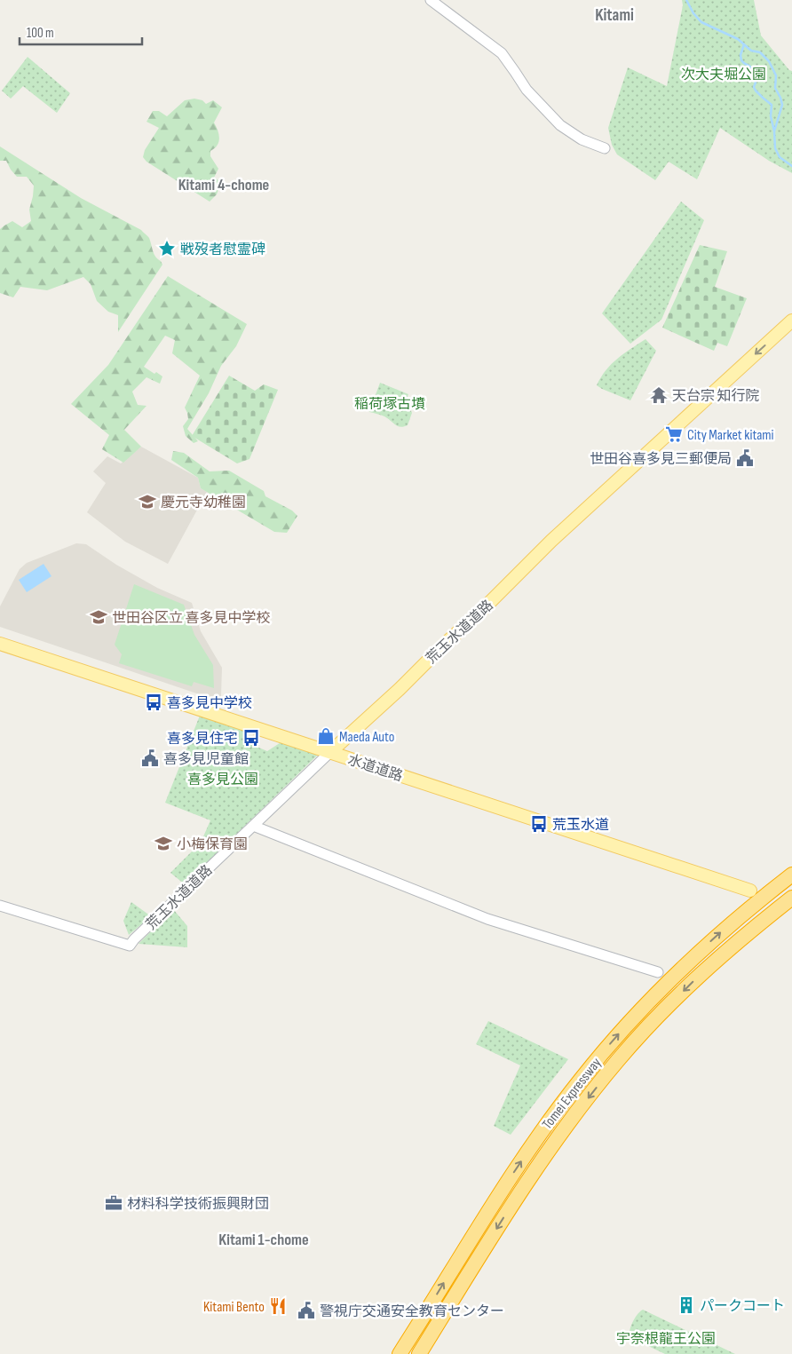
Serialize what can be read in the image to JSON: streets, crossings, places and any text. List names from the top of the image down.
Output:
{
  "streets": {
    "highway": ["Tomei Expressway"],
    "main road": ["荒玉水道道路", "水道道路"]
  },
  "crossings": [
    ["荒玉水道道路", "水道道路"]
  ],
  "one_way": ["荒玉水道道路"],
  "districts": ["Kitami", "Kitami 4-chome", "Kitami 1-chome"],
  "parks": [
    "次大夫堀公園",
    "稲荷塚古墳",
    "喜多見公園",
    "宇奈根龍王公園"
  ],
  "places": {
    "place": ["戦歿者慰霊碑"],
    "temple": ["天台宗 知行院"],
    "supermarket": ["City Market kitami"],
    "public building": ["世田谷喜多見三郵便局", "喜多見児童館", "警視庁交通安全教育センター"],
    "school or university": ["慶元寺幼稚園", "世田谷区立 喜多見中学校", "小梅保育園"],
    "bus stop": ["喜多見中学校", "喜多見住宅", "荒玉水道"],
    "shop": ["Maeda Auto"],
    "office": ["材料科学技術振興財団"],
    "building": ["パークコート"],
    "restaurant": ["Kitami Bento"]
  },
  "scale_bar": "100 m"
}
